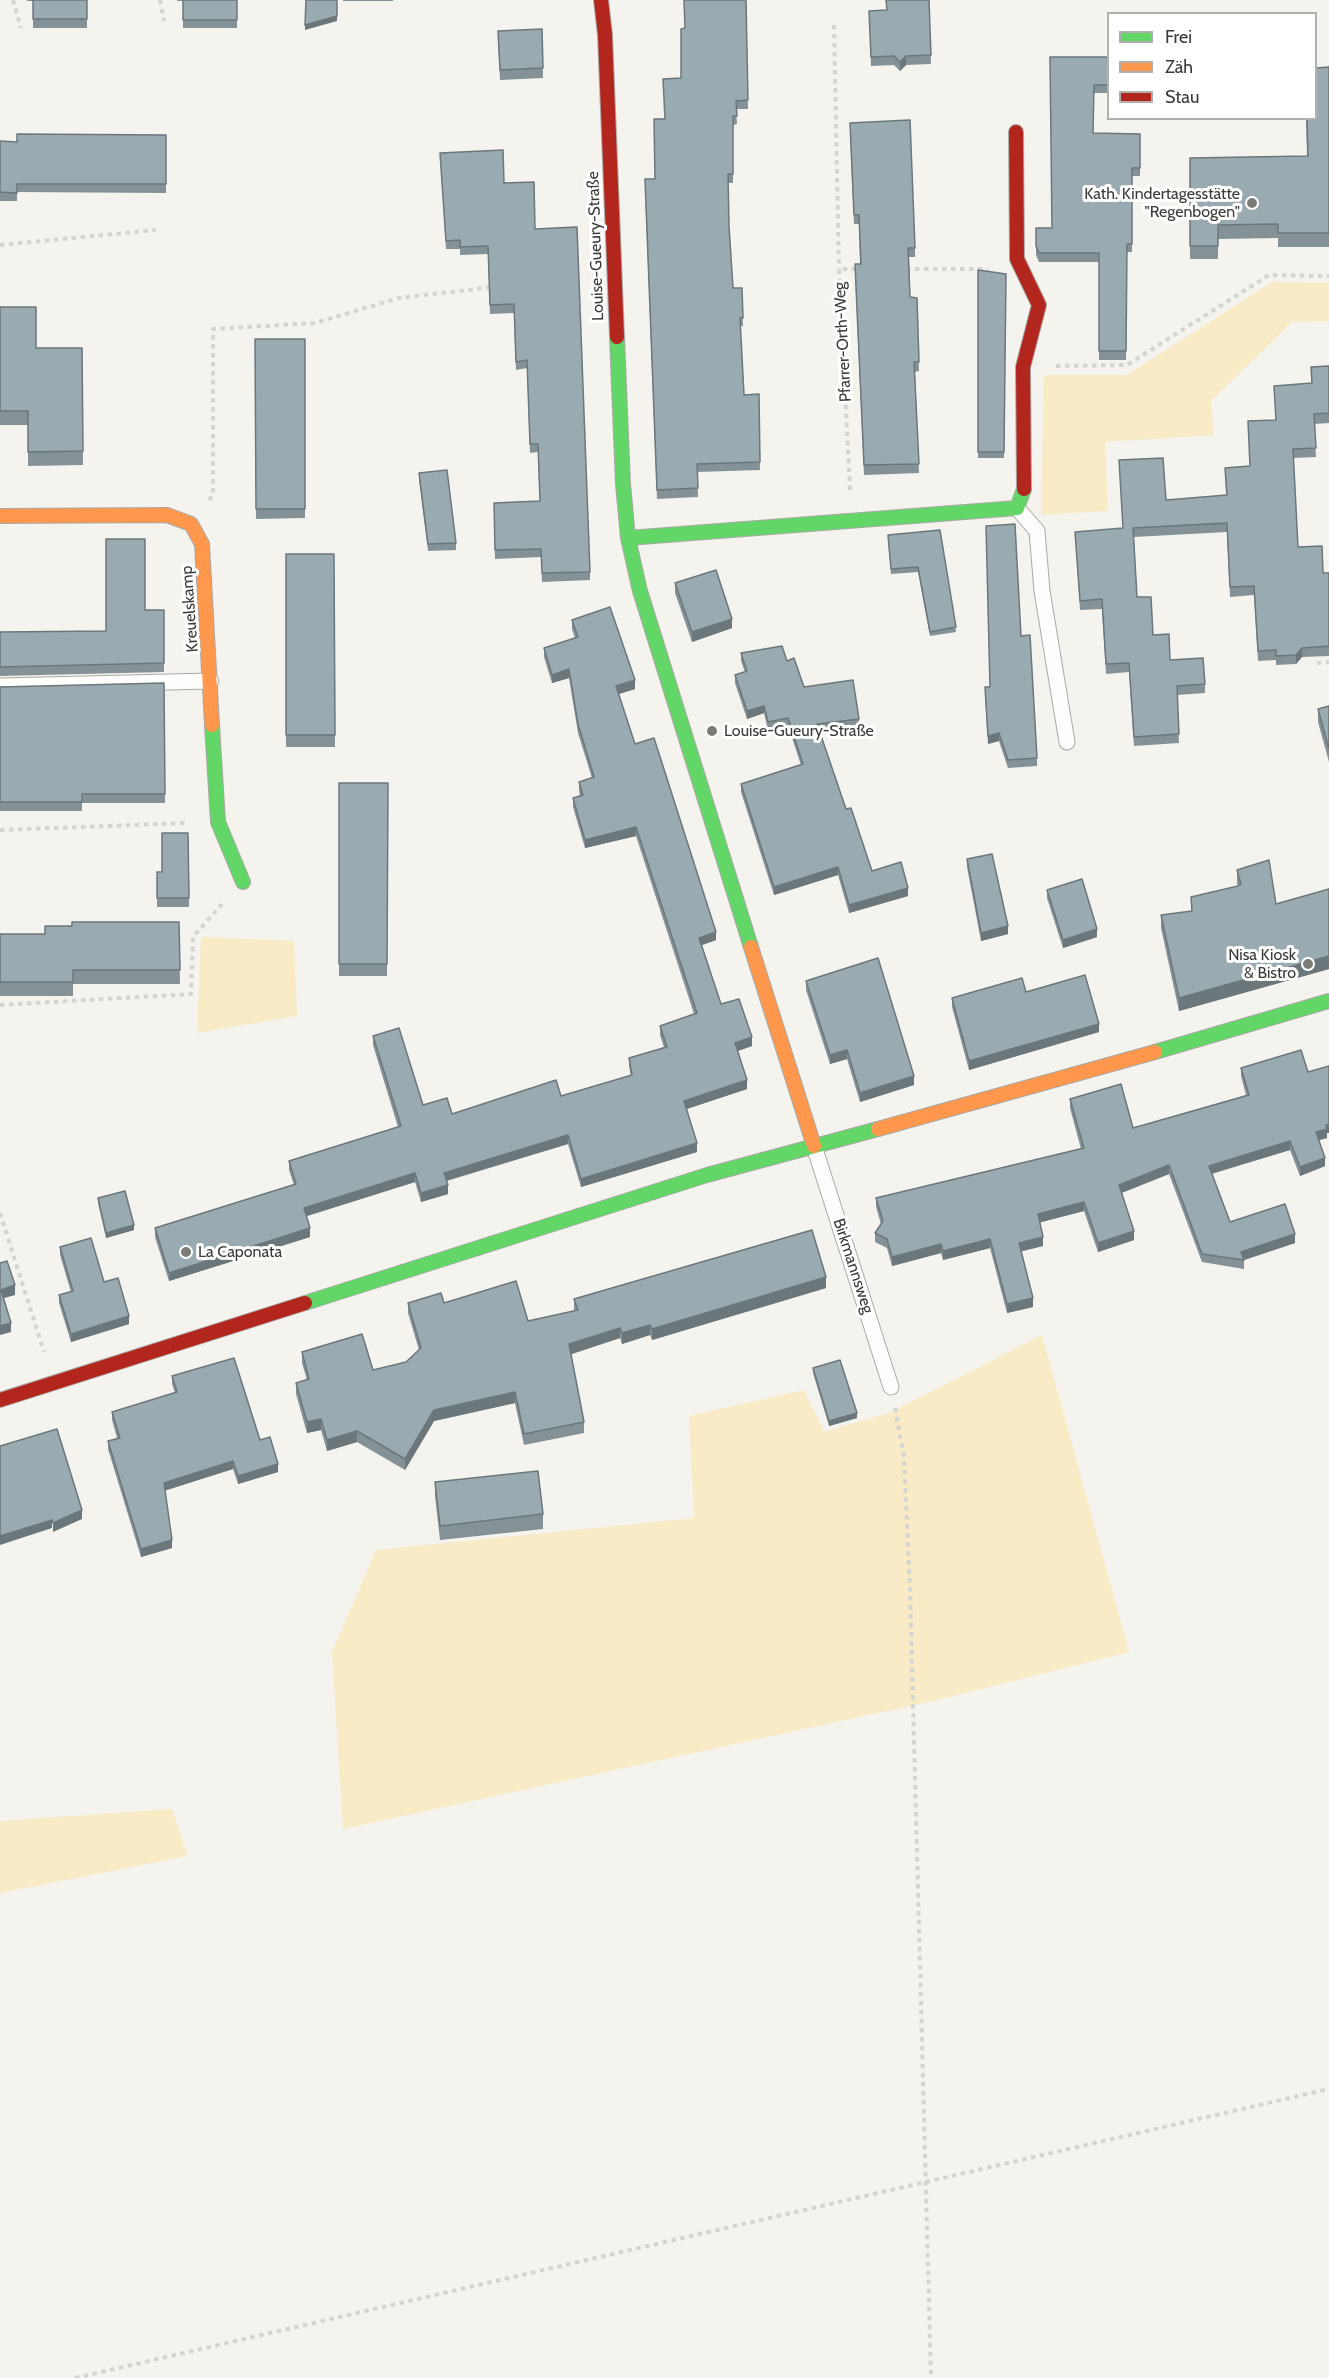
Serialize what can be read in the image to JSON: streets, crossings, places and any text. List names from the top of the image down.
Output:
{
  "streets": {
    "street": ["Louise-Gueury-Straße", "Kreuelskamp"],
    "lane": ["Birkmannsweg"],
    "path": ["Pfarrer-Orth-Weg"]
  },
  "crossings": [
    ["Louise-Gueury-Straße", "Birkmannsweg"]
  ],
  "places": [
    "Kath. Kindertagesstätte \"Regenbogen\"",
    "Louise-Gueury-Straße",
    "Nisa Kiosk & Bistro",
    "La Caponata"
  ],
  "legend": ["Frei", "Zäh", "Stau"]
}
